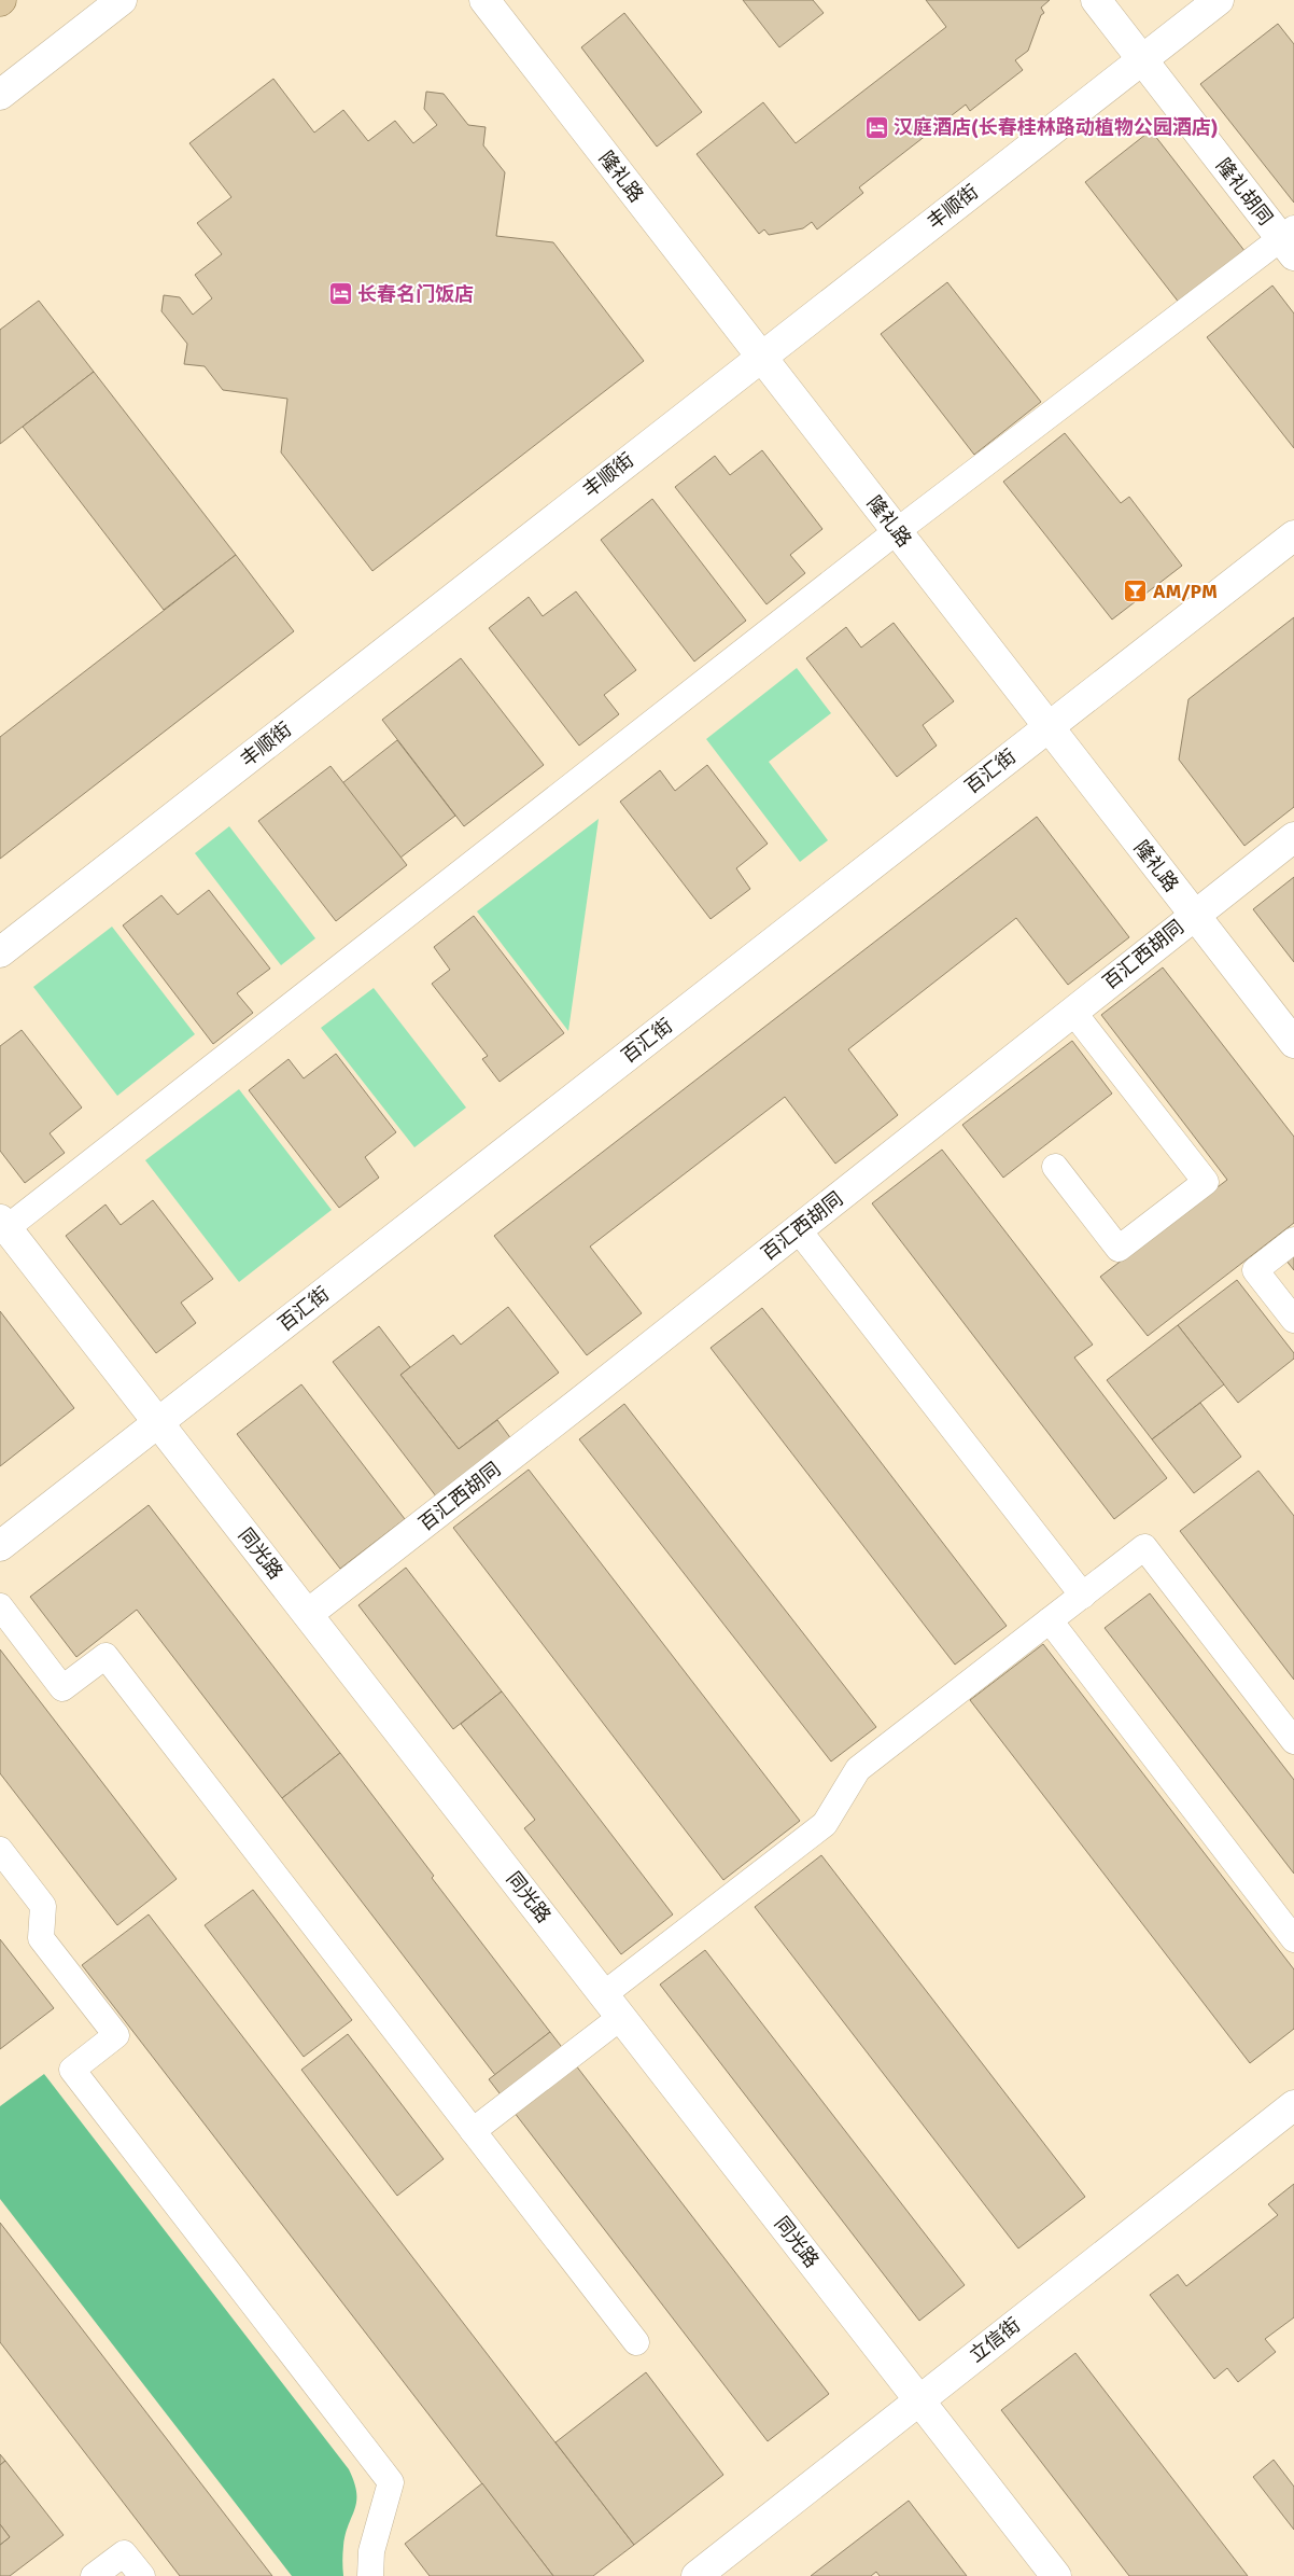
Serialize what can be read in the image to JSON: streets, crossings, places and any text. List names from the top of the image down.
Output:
{
  "streets": {
    "street": [
      "隆礼路",
      "隆礼胡同",
      "丰顺街",
      "百汇街",
      "百汇西胡同",
      "同光路",
      "立信街"
    ]
  },
  "crossings": [
    ["隆礼路", "丰顺街"],
    ["隆礼路", "百汇街"],
    ["隆礼路", "百汇西胡同"],
    ["隆礼胡同", "丰顺街"],
    ["百汇街", "同光路"],
    ["百汇西胡同", "同光路"],
    ["同光路", "立信街"]
  ],
  "places": {
    "hotel": ["汉庭酒店(长春桂林路动植物公园酒店)", "长春名门饭店"],
    "bar": ["AM/PM"]
  }
}
